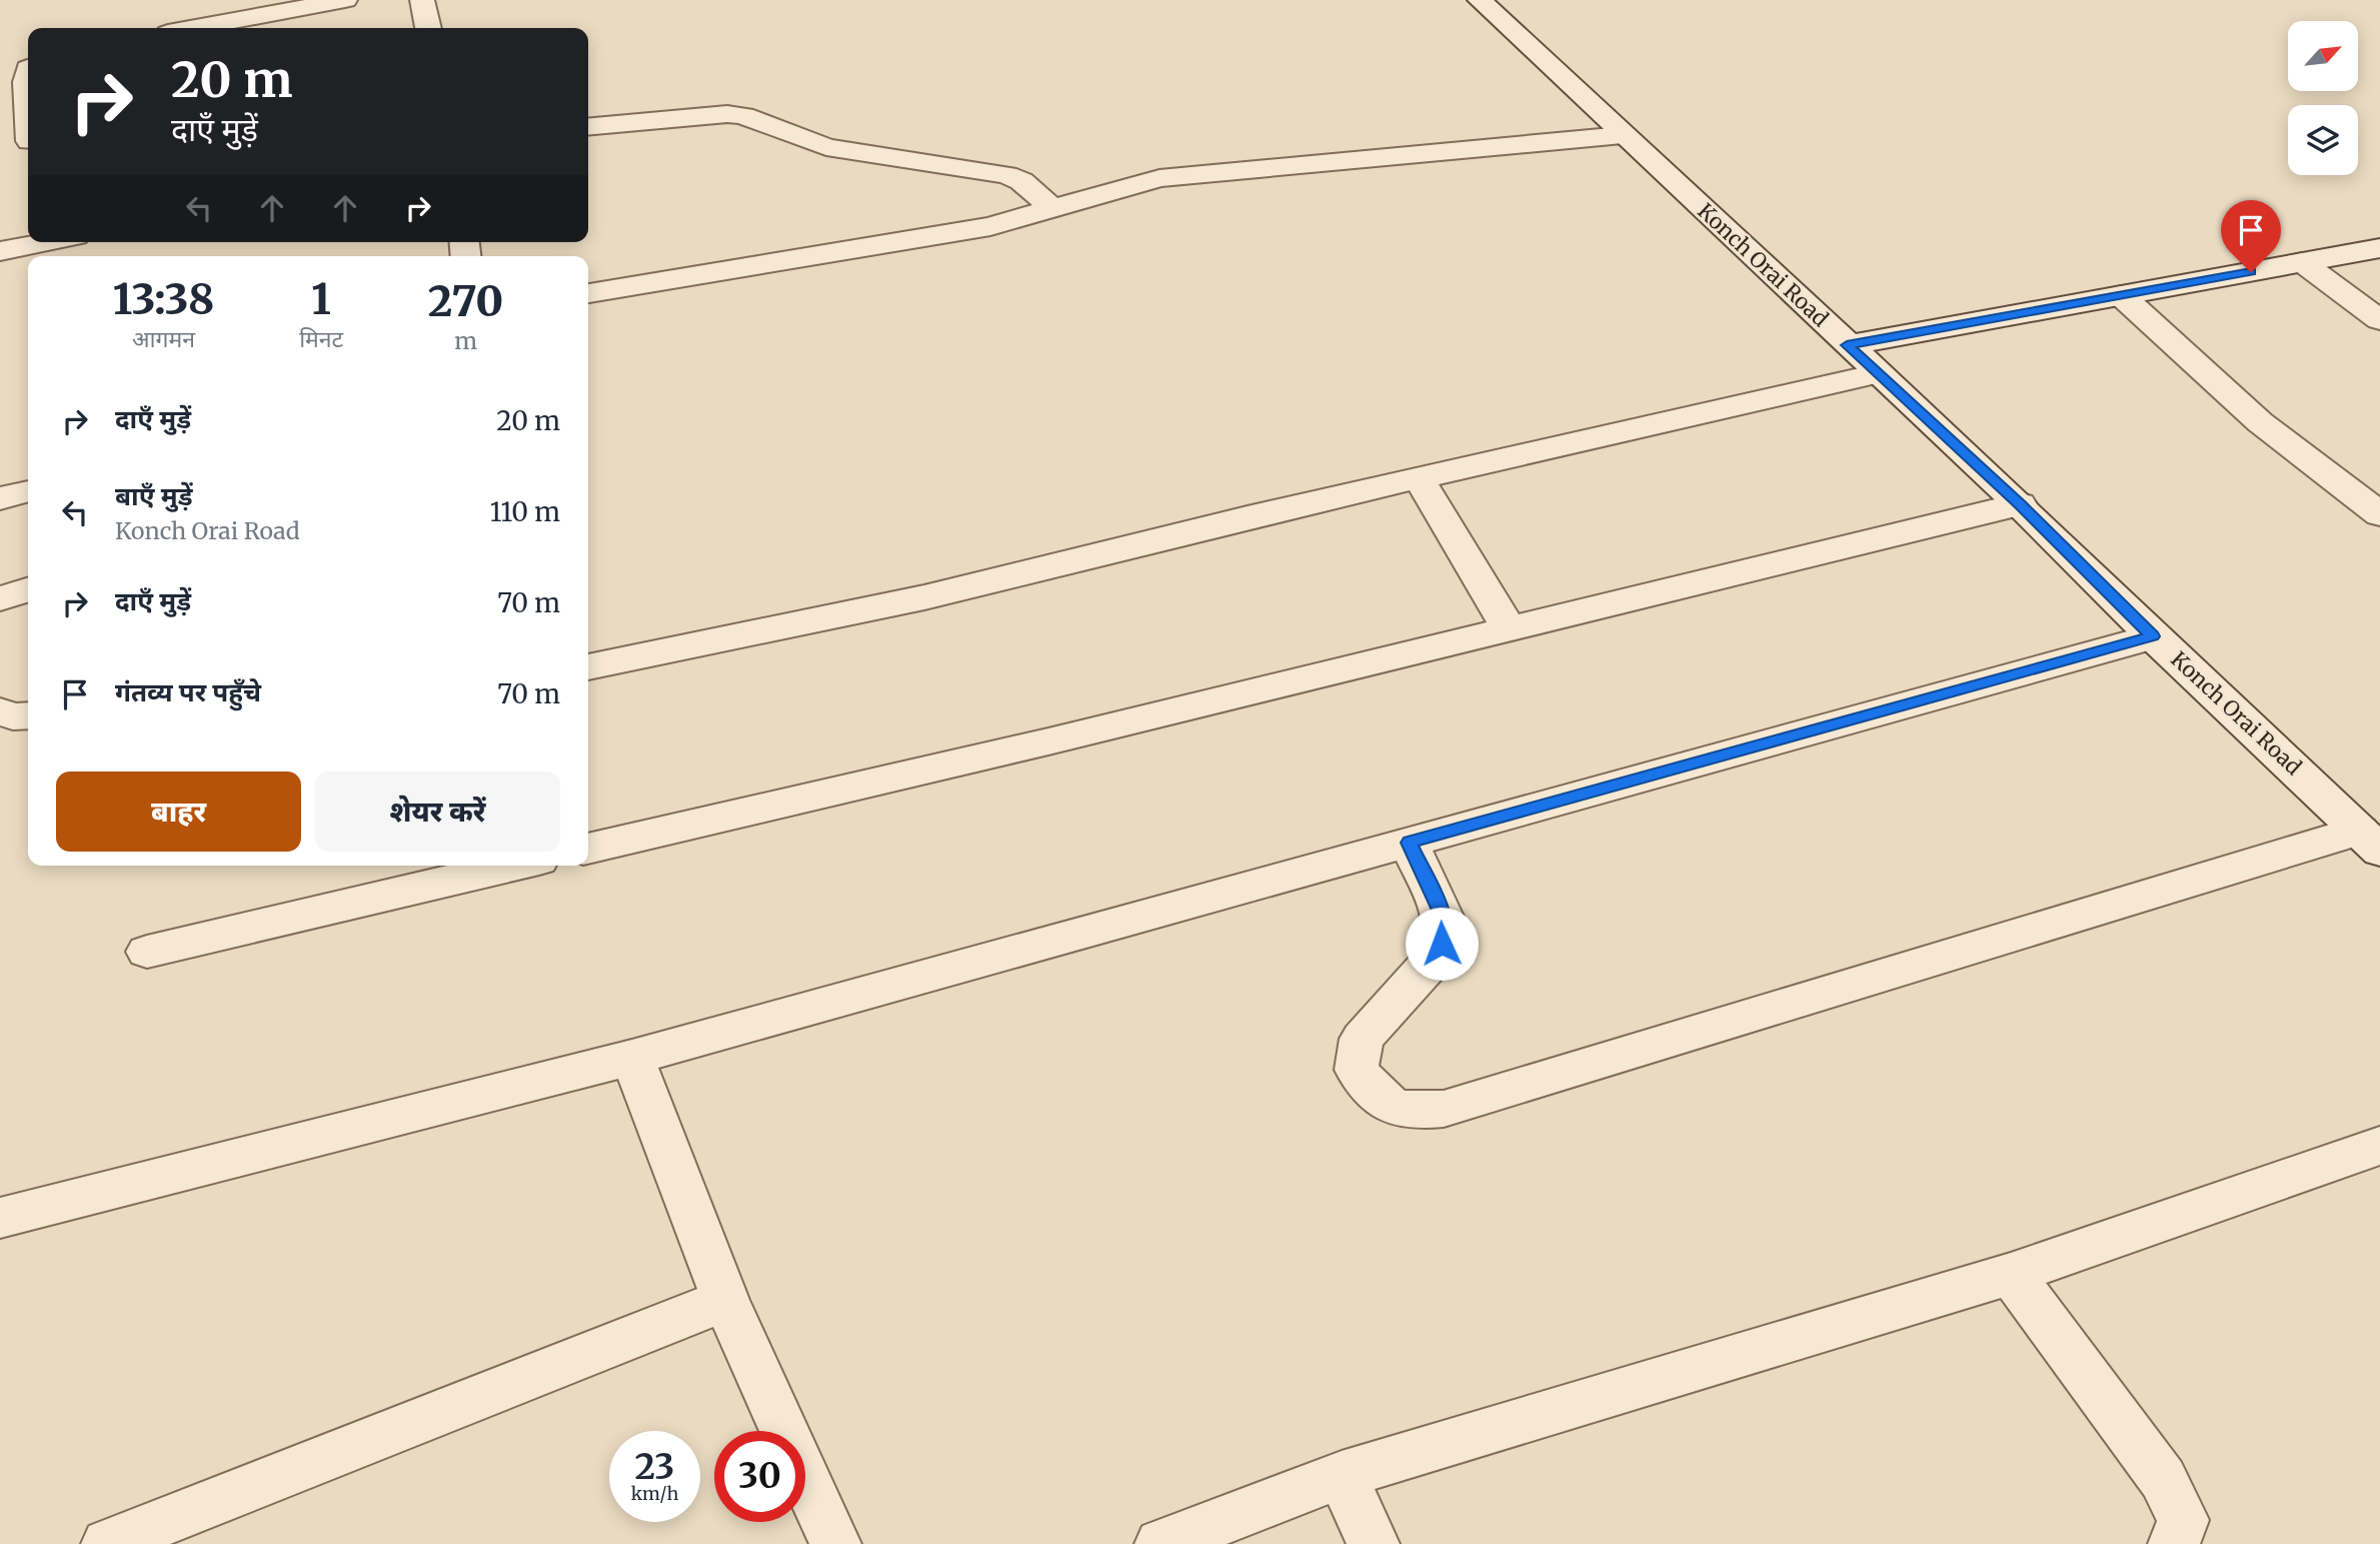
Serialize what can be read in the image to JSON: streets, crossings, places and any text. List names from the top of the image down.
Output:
{
  "streets": {
    "street": ["Konch Orai Road"]
  },
  "north": "top right",
  "page": {
    "turn": ["20 m", "दाएँ मुड़ें"],
    "eta": [
      "13:38",
      "आगमन",
      "1",
      "मिनट",
      "270",
      "m"
    ],
    "list": [
      {
        "name": "दाएँ मुड़ें",
        "value": "20 m"
      },
      {
        "name": "बाएँ मुड़ें",
        "note": "Konch Orai Road",
        "value": "110 m"
      },
      {
        "name": "दाएँ मुड़ें",
        "value": "70 m"
      },
      {
        "name": "गंतव्य पर पहुँचे",
        "value": "70 m"
      }
    ],
    "buttons": ["बाहर", "शेयर करें"],
    "speed": "23 km/h",
    "limit": "30"
  }
}
